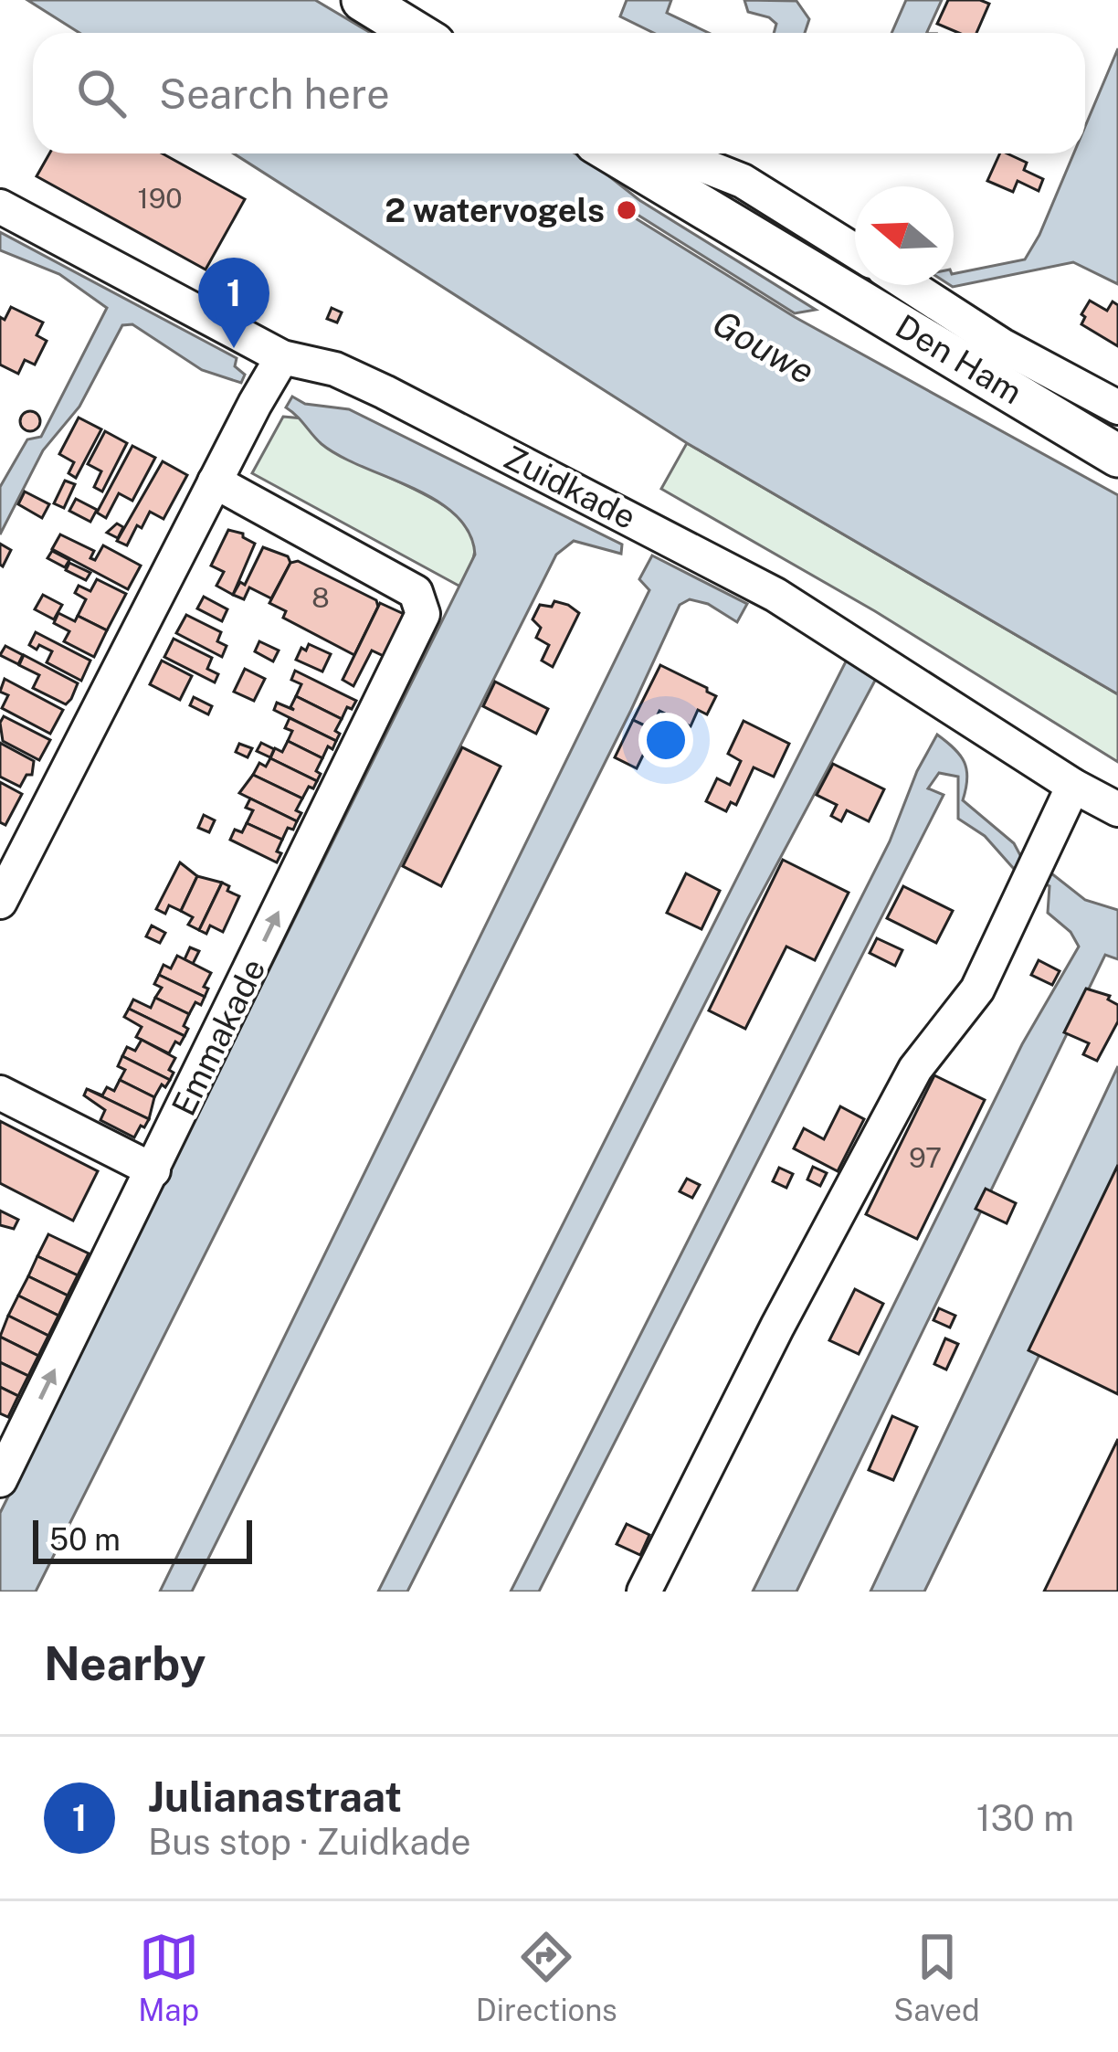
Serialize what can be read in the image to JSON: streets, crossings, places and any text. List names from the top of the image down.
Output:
{
  "streets": {
    "main road": ["Den Ham"],
    "street": ["Zuidkade", "Emmakade"]
  },
  "water": ["Gouwe"],
  "places": ["2 watervogels"],
  "house_numbers": ["190", "8", "97"],
  "scale_bar": "50 m",
  "north": "left",
  "page": {
    "search": "Search here",
    "pins": "1",
    "scale": "50 m",
    "heading": "Nearby",
    "list": [
      {
        "mark": "1",
        "name": "Julianastraat",
        "note": "Bus stop · Zuidkade",
        "value": "130 m"
      }
    ],
    "nav": ["Map", "Directions", "Saved"]
  }
}
